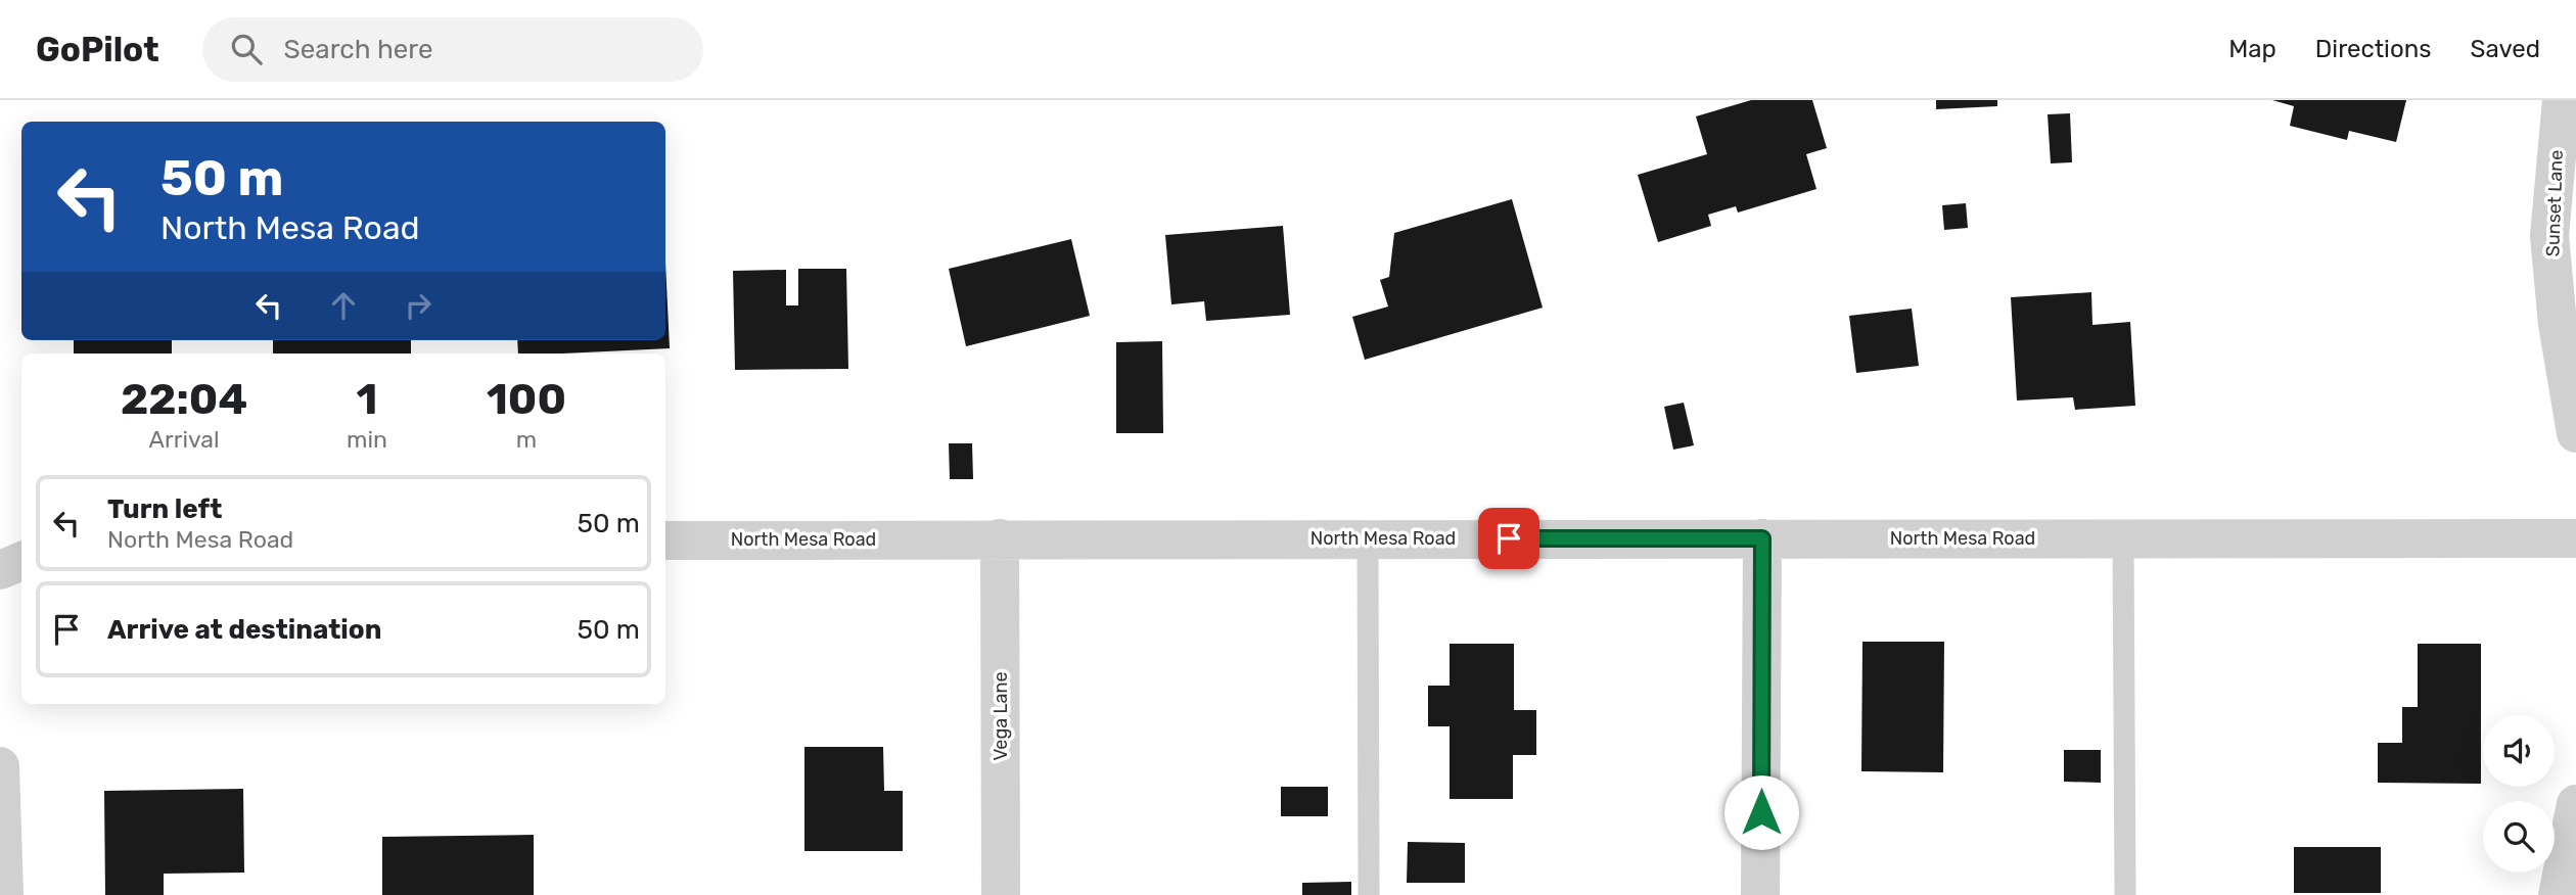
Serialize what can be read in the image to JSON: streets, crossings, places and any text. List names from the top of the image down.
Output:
{
  "streets": {
    "street": ["Sunset Lane", "North Mesa Road", "Vega Lane"]
  },
  "crossings": [
    ["North Mesa Road", "Vega Lane"]
  ],
  "page": {
    "header": "GoPilot",
    "search": "Search here",
    "nav": ["Map", "Directions", "Saved"],
    "turn": ["50 m", "North Mesa Road"],
    "eta": [
      "22:04",
      "Arrival",
      "1",
      "min",
      "100",
      "m"
    ],
    "list": [
      {
        "name": "Turn left",
        "note": "North Mesa Road",
        "value": "50 m"
      },
      {
        "name": "Arrive at destination",
        "value": "50 m"
      }
    ]
  }
}
